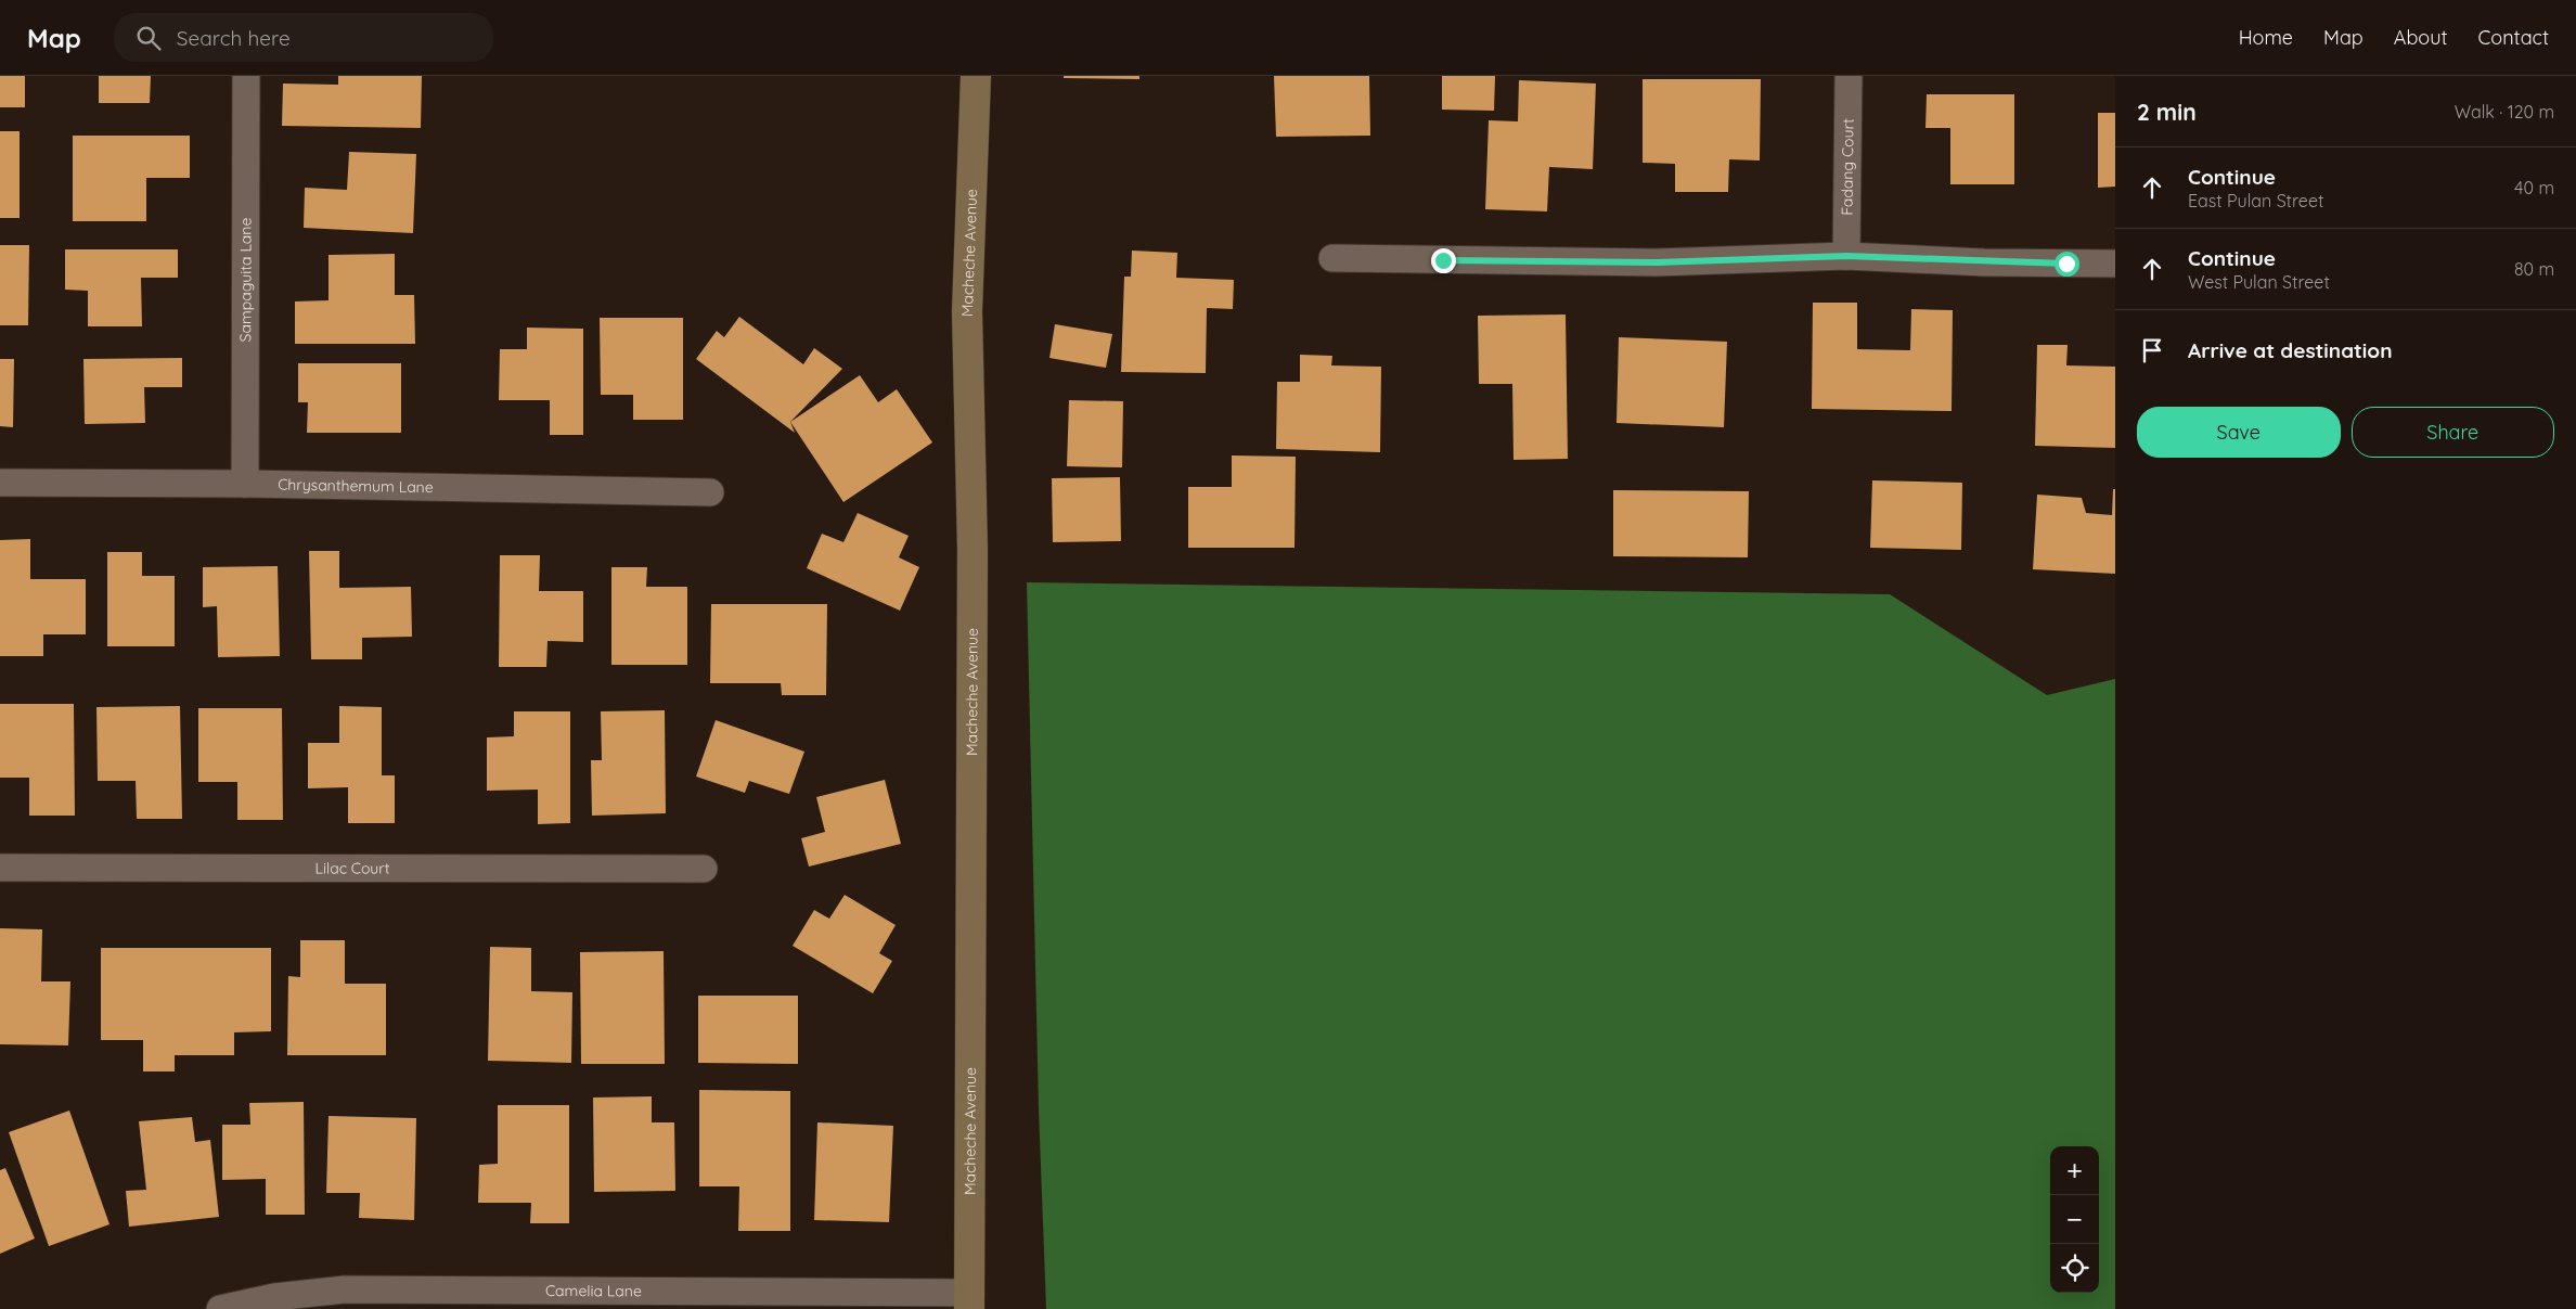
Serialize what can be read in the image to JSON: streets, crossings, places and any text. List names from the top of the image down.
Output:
{
  "streets": {
    "main road": ["Macheche Avenue"],
    "street": [
      "Fadang Court",
      "Sampaguita Lane",
      "Chrysanthemum Lane",
      "Lilac Court",
      "Camelia Lane"
    ]
  },
  "crossings": [
    ["Macheche Avenue", "Camelia Lane"],
    ["Sampaguita Lane", "Chrysanthemum Lane"]
  ],
  "page": {
    "header": "Map",
    "search": "Search here",
    "nav": [
      "Home",
      "Map",
      "About",
      "Contact"
    ],
    "heading": ["2 min", "Walk · 120 m"],
    "list": [
      ["Continue", "East Pulan Street", "40 m"],
      ["Continue", "West Pulan Street", "80 m"],
      "Arrive at destination"
    ],
    "buttons": ["Save", "Share"],
    "map_buttons": ["+", "−"]
  }
}
